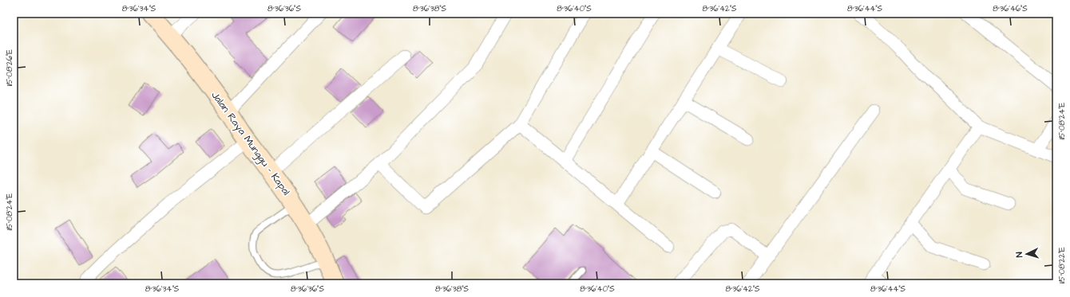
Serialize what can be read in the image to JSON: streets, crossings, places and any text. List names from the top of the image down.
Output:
{
  "streets": {
    "street": ["Jalan Raya Munggu - Kapal"]
  },
  "north": "left",
  "coordinates": [
    "8°36'34\"S",
    "8°36'36\"S",
    "8°36'38\"S",
    "8°36'40\"S",
    "8°36'42\"S",
    "8°36'44\"S",
    "8°36'46\"S",
    "115°08'26\"E",
    "115°08'24\"E",
    "115°08'22\"E"
  ]
}
